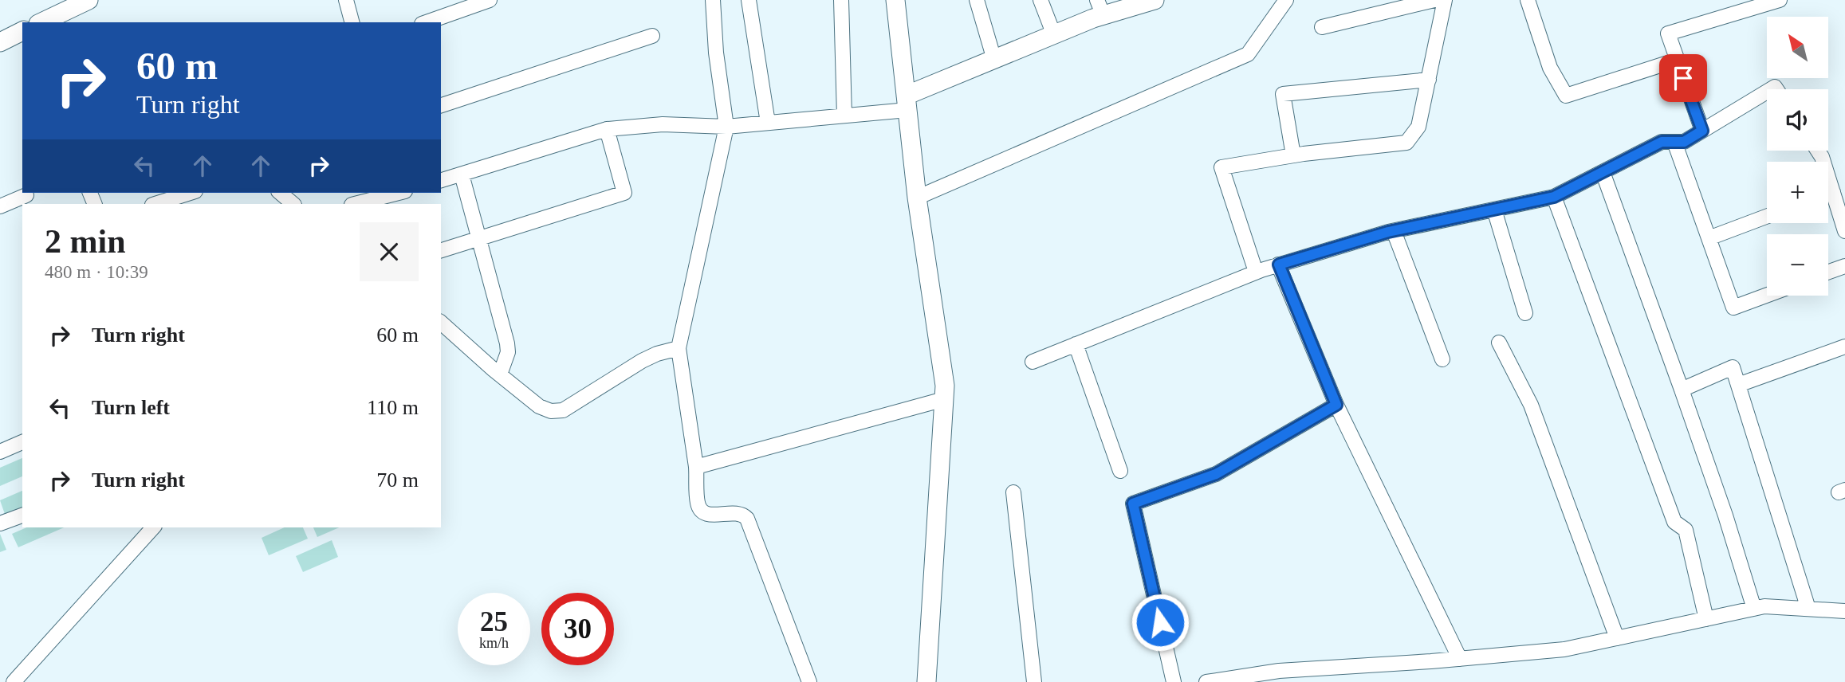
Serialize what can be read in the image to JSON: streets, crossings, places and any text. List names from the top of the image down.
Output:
{
  "north": "top left",
  "page": {
    "map_buttons": ["+", "−"],
    "turn": ["60 m", "Turn right"],
    "heading": ["2 min", "480 m · 10:39"],
    "list": [
      {
        "name": "Turn right",
        "value": "60 m"
      },
      {
        "name": "Turn left",
        "value": "110 m"
      },
      {
        "name": "Turn right",
        "value": "70 m"
      }
    ],
    "speed": "25 km/h",
    "limit": "30"
  }
}
